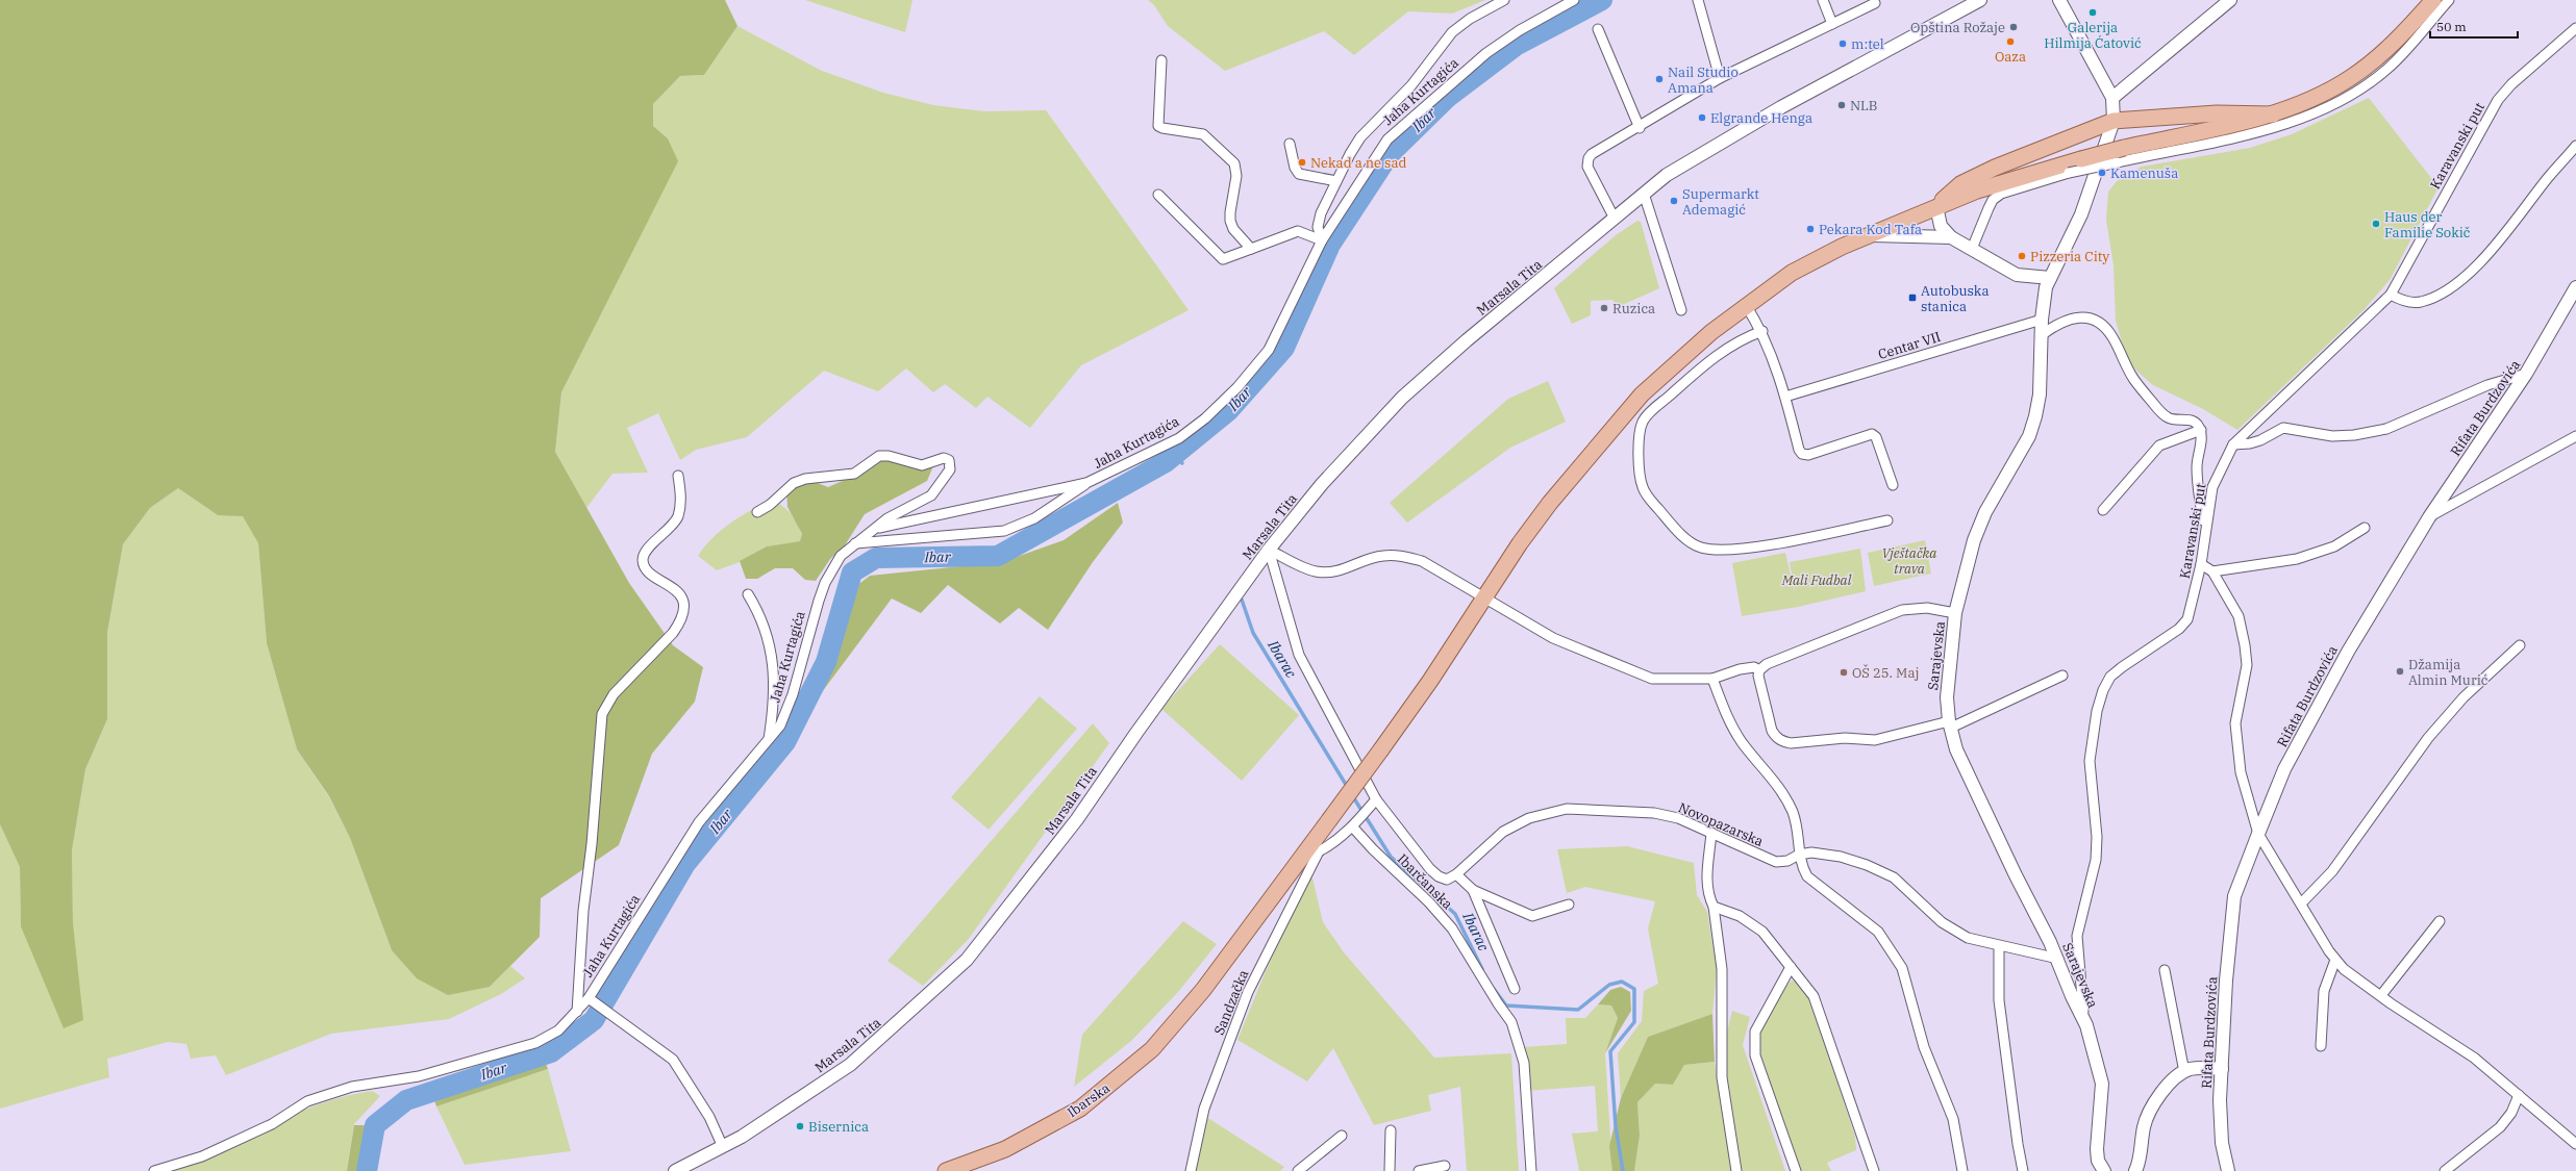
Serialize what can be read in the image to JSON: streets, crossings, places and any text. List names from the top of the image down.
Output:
{
  "streets": {
    "main road": ["Ibarska"],
    "street": [
      "Jaha Kurtagića",
      "Karavanski put",
      "Marsala Tita",
      "Centar VII",
      "Rifata Burdzovića",
      "Sarajevska",
      "Novopazarska",
      "Ibarčanska",
      "Sandzačka"
    ]
  },
  "crossings": [
    ["Karavanski put", "Sarajevska"],
    ["Centar VII", "Sarajevska"],
    ["Sarajevska", "Novopazarska"],
    ["Sandzačka", "Ibarska"]
  ],
  "water": ["Ibar", "Ibarac"],
  "parks": ["Vještačka trava", "Mali Fudbal"],
  "places": {
    "other": [
      "Galerija Hilmija Ćatović",
      "Opština Rožaje",
      "Oaza",
      "m:tel",
      "Nail Studio Amana",
      "NLB",
      "Elgrande Henga",
      "Nekad a ne sad",
      "Kamenuša",
      "Supermarkt Ademagić",
      "Haus der Familie Sokič",
      "Pekara Kod Tafa",
      "Pizzeria City",
      "Ruzica",
      "Džamija Almin Murić",
      "OŠ 25. Maj",
      "Bisernica"
    ],
    "transit": ["Autobuska stanica"]
  },
  "scale_bar": "50 m"
}
